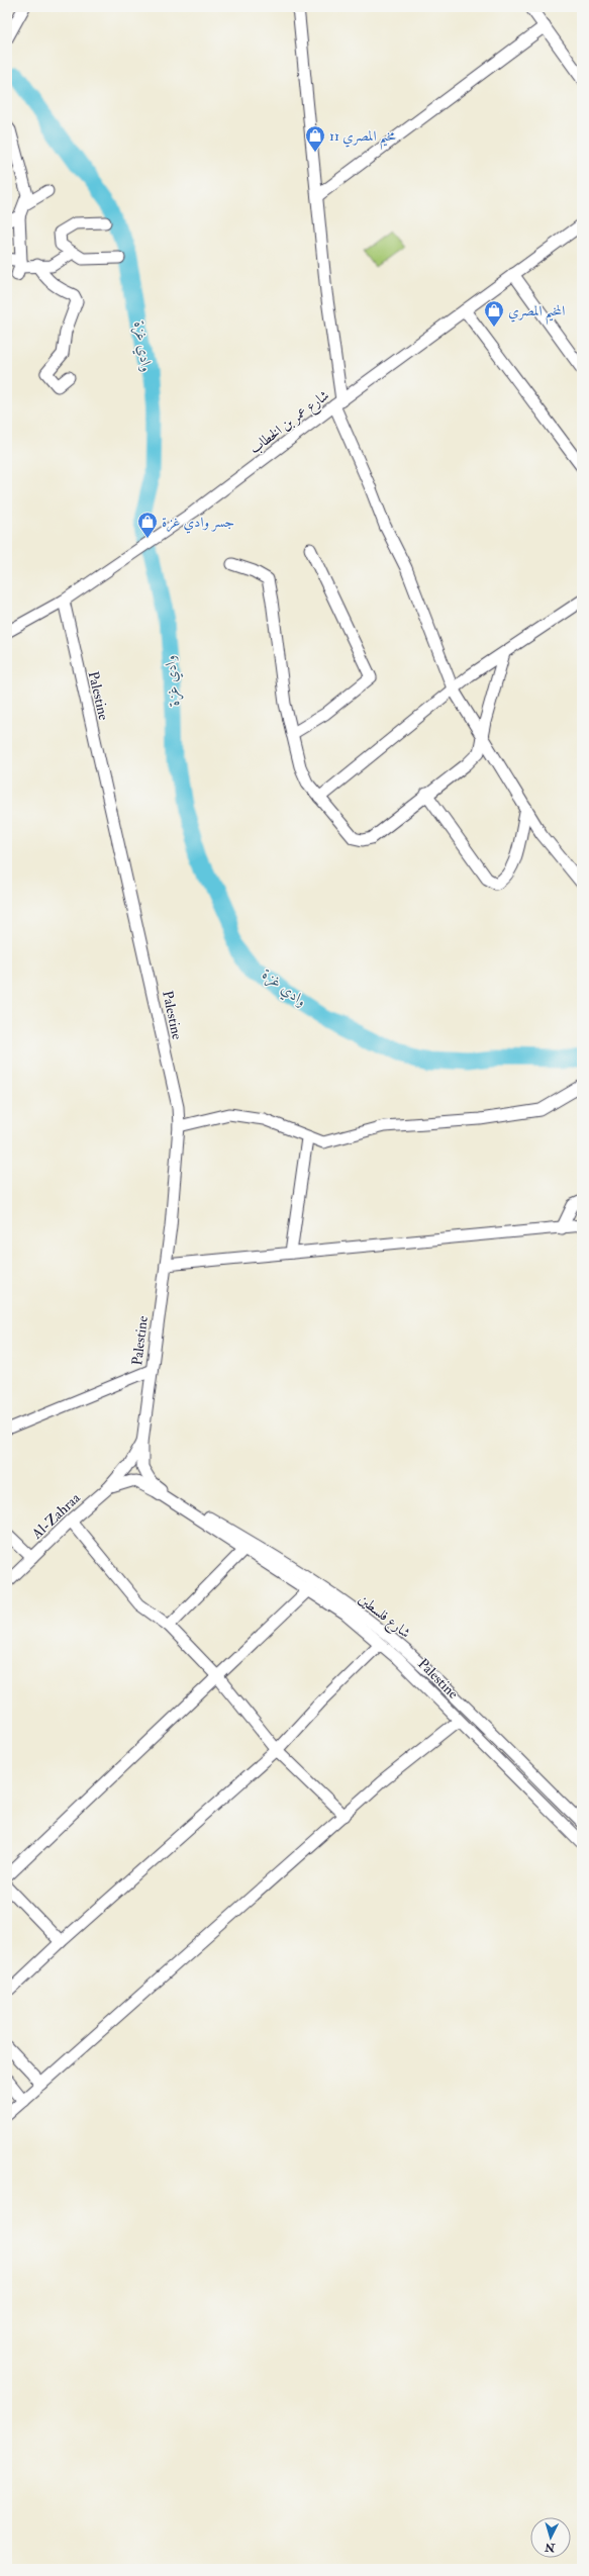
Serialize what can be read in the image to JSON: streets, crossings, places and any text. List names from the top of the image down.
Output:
{
  "streets": {
    "street": [
      "شارع عمر بن الخطاب",
      "Palestine",
      "Al-Zahraa",
      "شارع فلسطين"
    ]
  },
  "crossings": [
    ["شارع عمر بن الخطاب", "Palestine"],
    ["Palestine", "Al-Zahraa"],
    ["Palestine", "شارع فلسطين"],
    ["Al-Zahraa", "شارع فلسطين"]
  ],
  "water": ["وادي غزة"],
  "places": {
    "shop": ["مخيم المصري 11", "المخيم المصري", "جسر وادي غزة"]
  },
  "north": "bottom"
}
